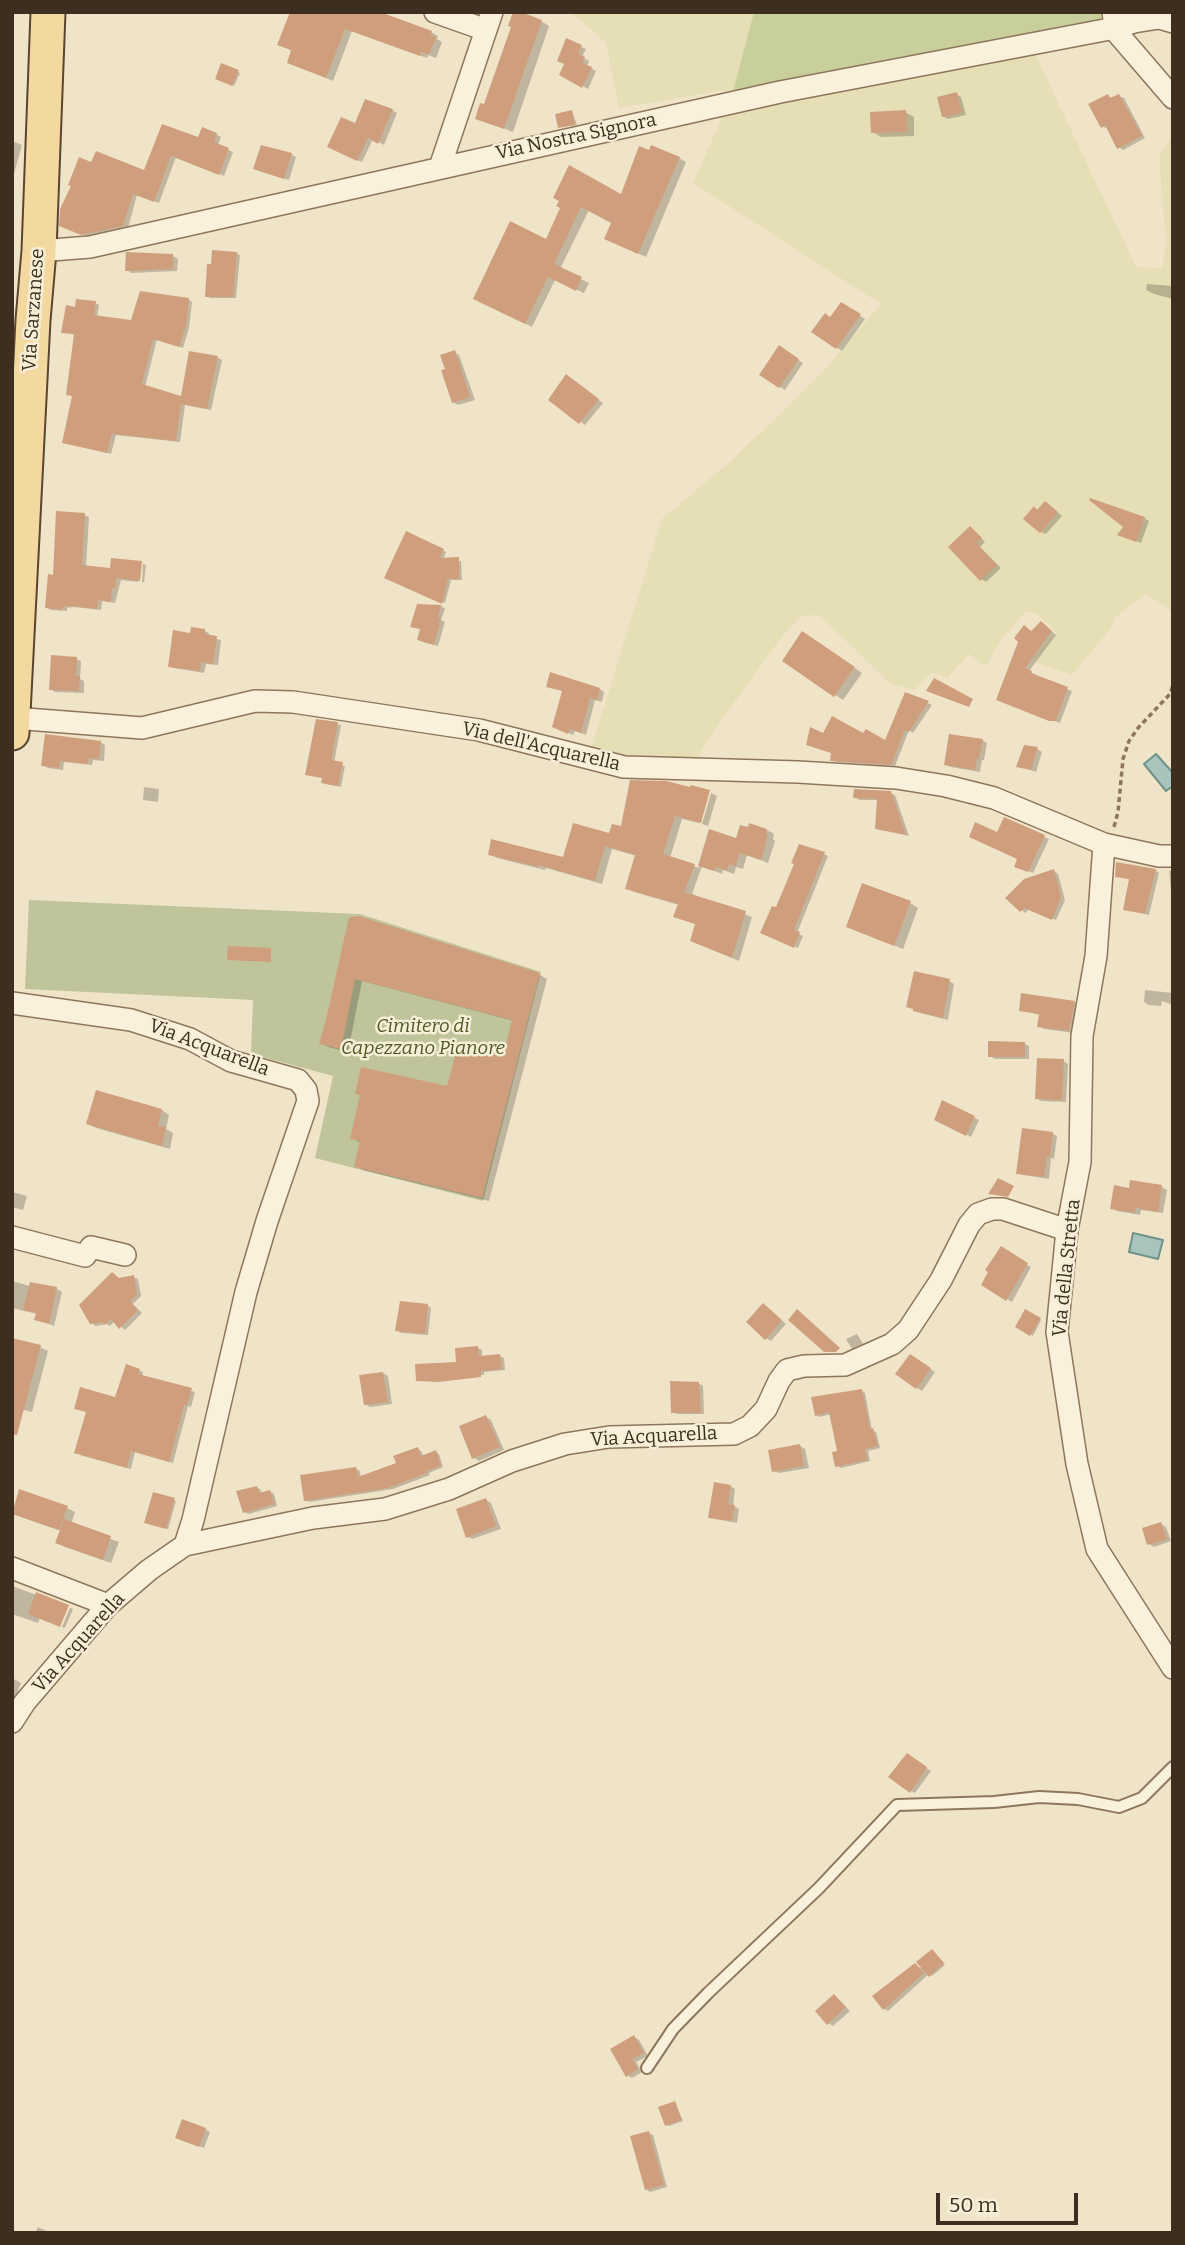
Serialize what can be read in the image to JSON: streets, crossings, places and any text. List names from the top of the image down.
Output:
{
  "streets": {
    "main road": ["Via Sarzanese"],
    "street": [
      "Via Nostra Signora",
      "Via dell'Acquarella",
      "Via Acquarella",
      "Via della Stretta"
    ]
  },
  "crossings": [
    ["Via Nostra Signora", "Via Sarzanese"],
    ["Via Sarzanese", "Via dell'Acquarella"],
    ["Via dell'Acquarella", "Via della Stretta"],
    ["Via Acquarella", "Via della Stretta"]
  ],
  "parks": ["Cimitero di Capezzano Pianore"],
  "scale_bar": "50 m"
}
